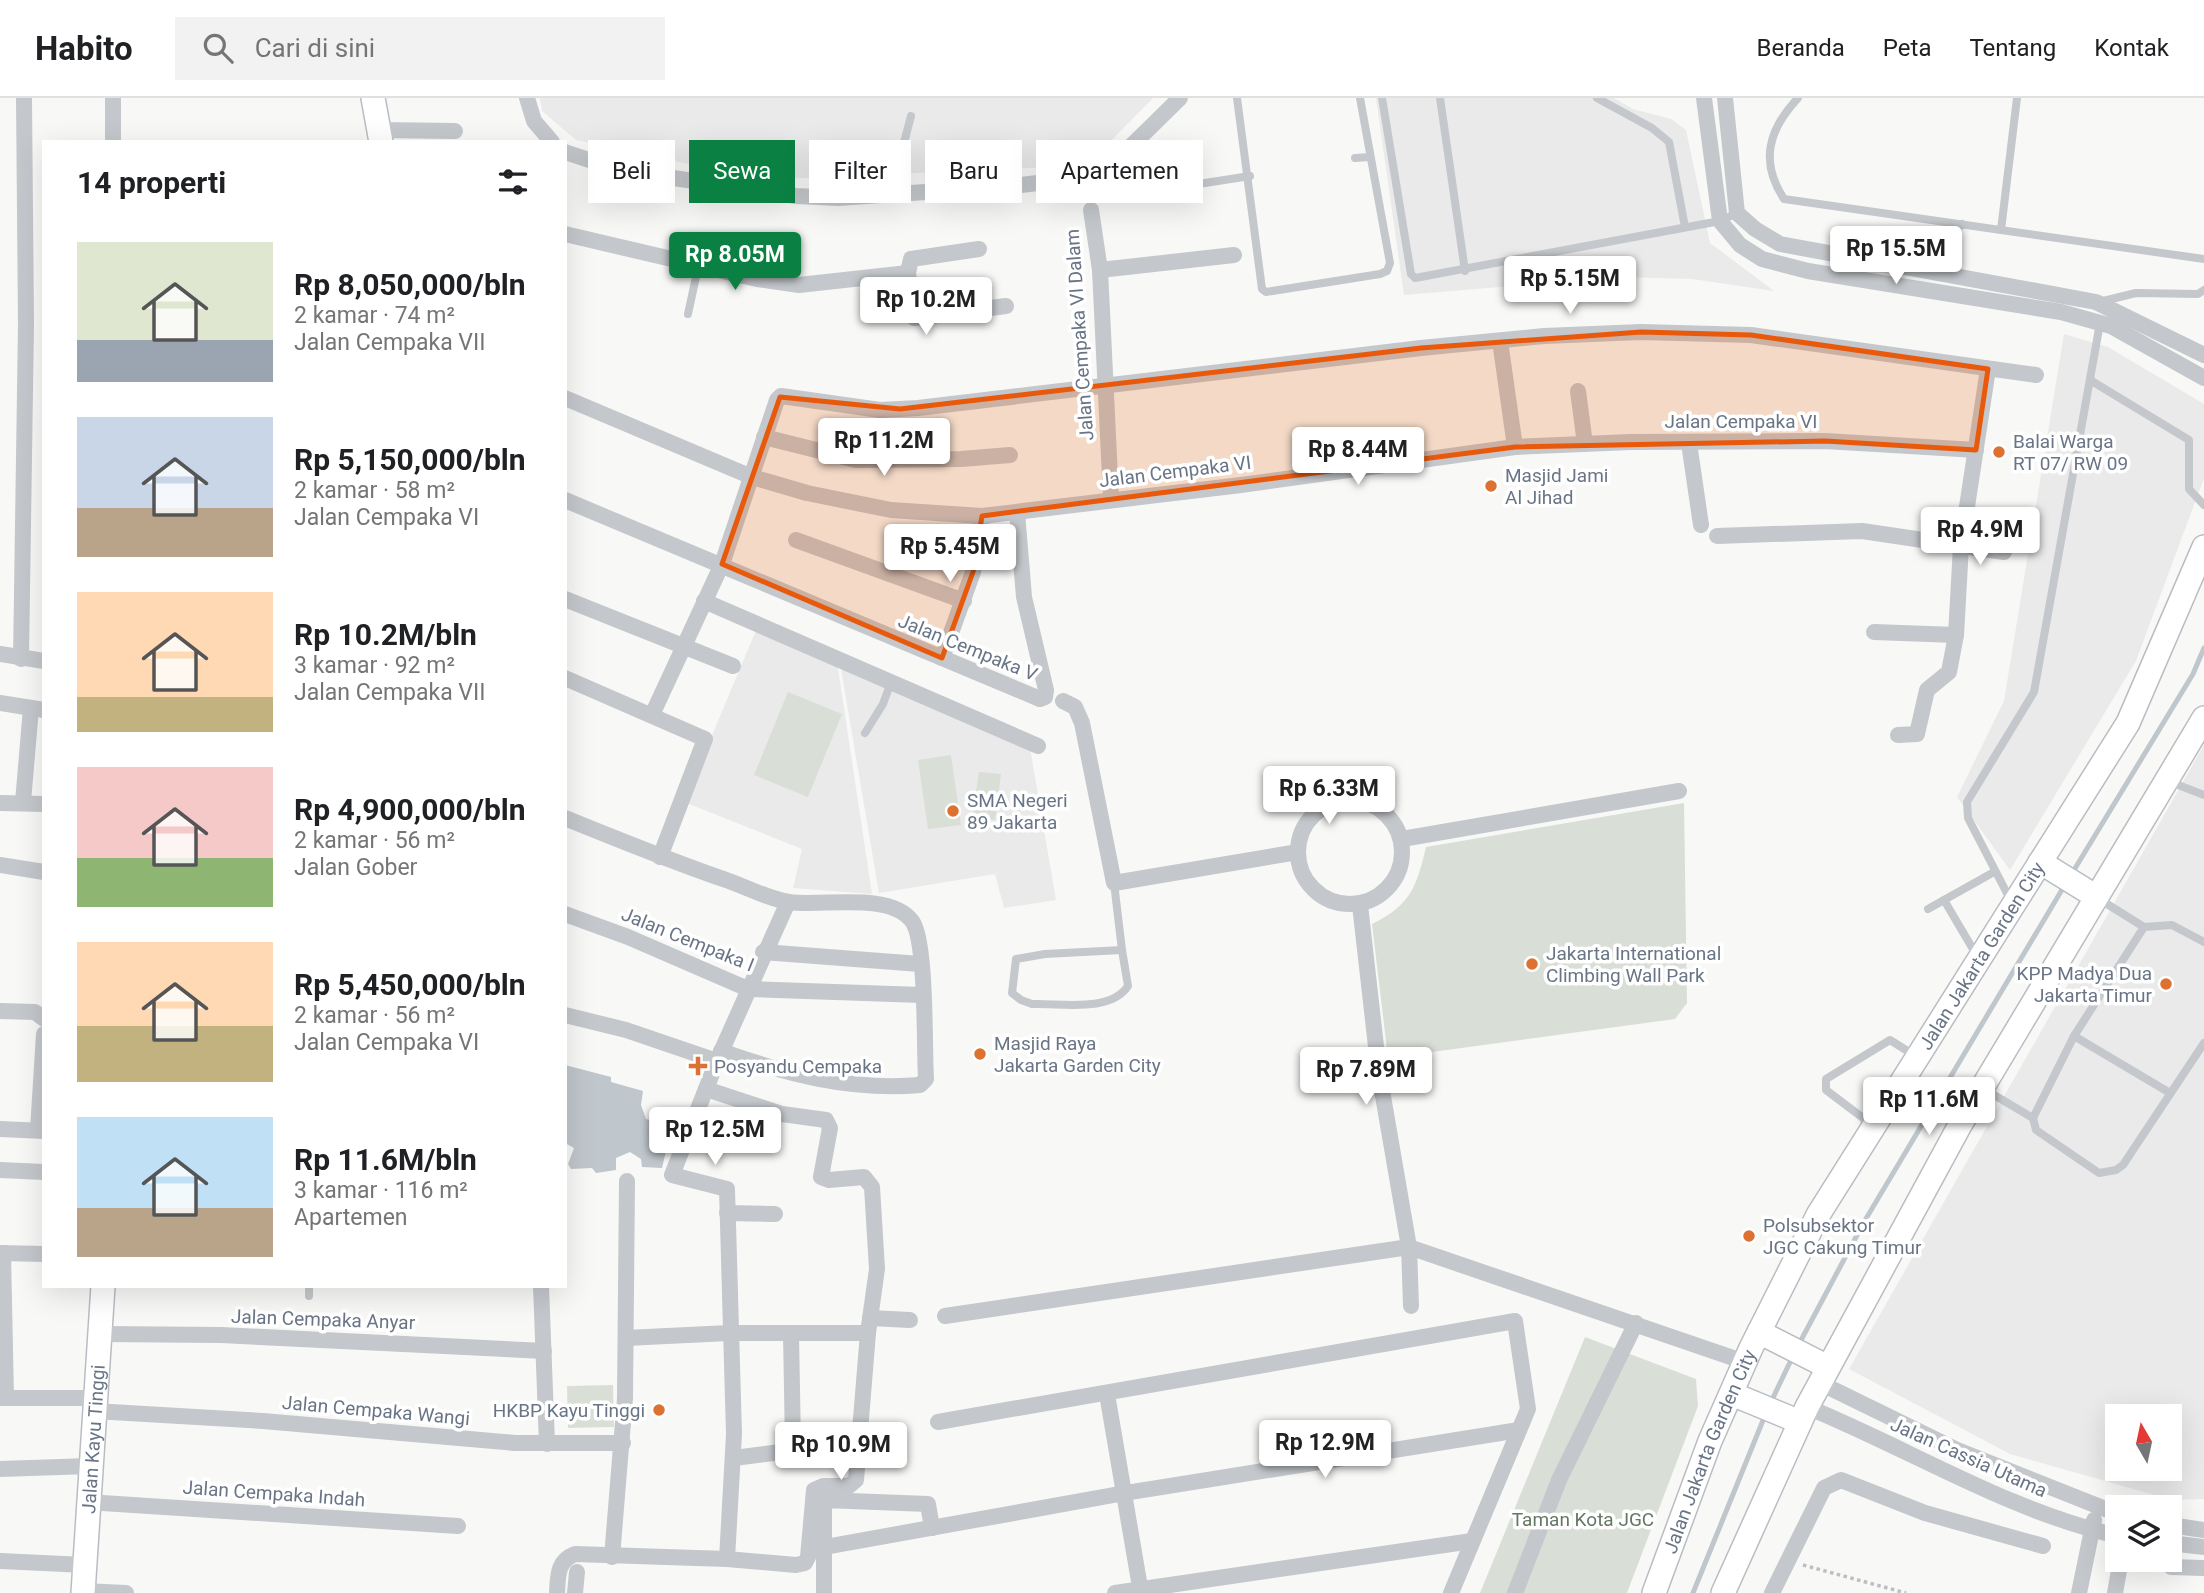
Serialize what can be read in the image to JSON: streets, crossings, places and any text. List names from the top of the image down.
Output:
{
  "streets": {
    "street": [
      "Jalan Cempaka VI Dalam",
      "Jalan Cempaka VI",
      "Jalan Cempaka V",
      "Jalan Cempaka I",
      "Jalan Jakarta Garden City",
      "Jalan Cempaka Anyar",
      "Jalan Cempaka Wangi",
      "Jalan Kayu Tinggi",
      "Jalan Cassia Utama",
      "Jalan Cempaka Indah"
    ]
  },
  "crossings": [
    ["Jalan Cempaka VI Dalam", "Jalan Cempaka VI"],
    ["Jalan Cempaka VI", "Jalan Cempaka V"],
    ["Jalan Cempaka Anyar", "Jalan Kayu Tinggi"],
    ["Jalan Cempaka Wangi", "Jalan Kayu Tinggi"],
    ["Jalan Kayu Tinggi", "Jalan Cempaka Indah"]
  ],
  "parks": ["Taman Kota JGC"],
  "places": {
    "other": [
      "Balai Warga RT 07/ RW 09",
      "Masjid Jami Al Jihad",
      "SMA Negeri 89 Jakarta",
      "Jakarta International Climbing Wall Park",
      "KPP Madya Dua Jakarta Timur",
      "Masjid Raya Jakarta Garden City",
      "Polsubsektor JGC Cakung Timur",
      "HKBP Kayu Tinggi"
    ],
    "health": ["Posyandu Cempaka"]
  },
  "north": "top",
  "page": {
    "header": "Habito",
    "search": "Cari di sini",
    "nav": [
      "Beranda",
      "Peta",
      "Tentang",
      "Kontak"
    ],
    "chip": [
      "Beli",
      "Sewa",
      "Filter",
      "Baru",
      "Apartemen"
    ],
    "heading": "14 properti",
    "list": [
      {
        "name": "Rp 8,050,000/bln",
        "note": "2 kamar · 74 m² · Jalan Cempaka VII"
      },
      {
        "name": "Rp 5,150,000/bln",
        "note": "2 kamar · 58 m² · Jalan Cempaka VI"
      },
      {
        "name": "Rp 10.2M/bln",
        "note": "3 kamar · 92 m² · Jalan Cempaka VII"
      },
      {
        "name": "Rp 4,900,000/bln",
        "note": "2 kamar · 56 m² · Jalan Gober"
      },
      {
        "name": "Rp 5,450,000/bln",
        "note": "2 kamar · 56 m² · Jalan Cempaka VI"
      },
      {
        "name": "Rp 11.6M/bln",
        "note": "3 kamar · 116 m² · Apartemen"
      }
    ],
    "price": [
      "Rp 15.5M",
      "Rp 8.05M",
      "Rp 5.15M",
      "Rp 10.2M",
      "Rp 11.2M",
      "Rp 8.44M",
      "Rp 4.9M",
      "Rp 5.45M",
      "Rp 6.33M",
      "Rp 7.89M",
      "Rp 11.6M",
      "Rp 12.5M",
      "Rp 12.9M",
      "Rp 10.9M"
    ]
  }
}
